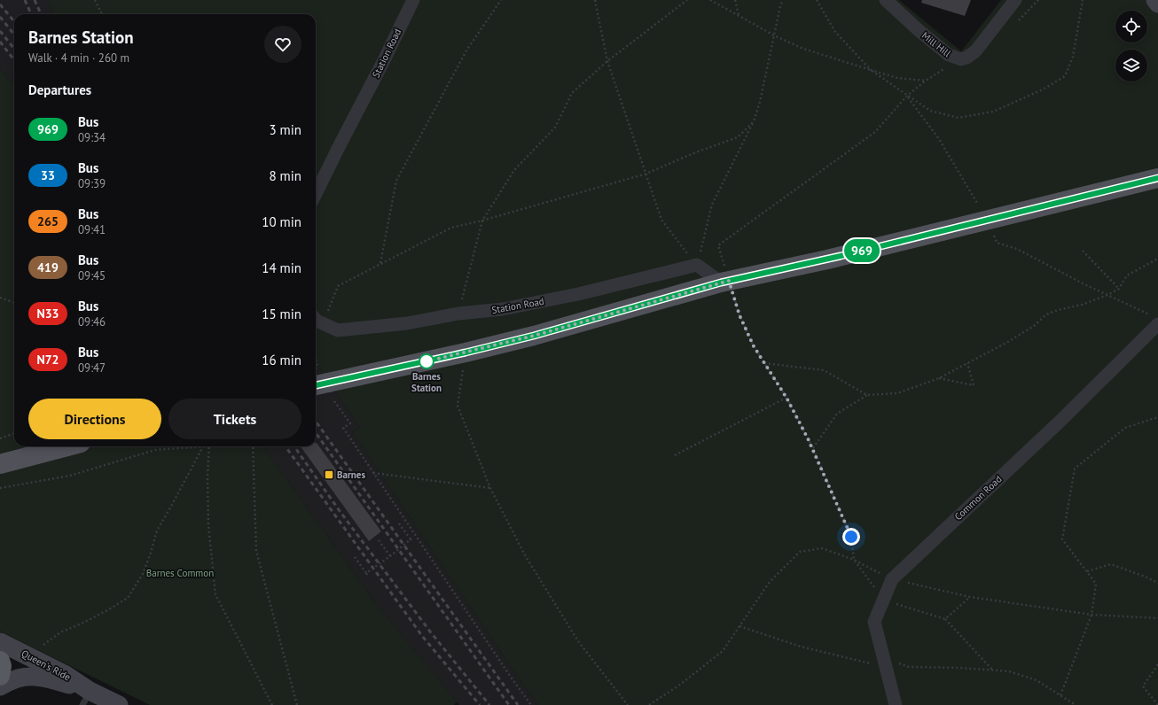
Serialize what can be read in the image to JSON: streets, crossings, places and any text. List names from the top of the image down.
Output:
{
  "streets": {
    "main road": ["Queen's Ride"],
    "street": ["Mill Hill", "Station Road", "Common Road"]
  },
  "parks": ["Barnes Common"],
  "places": {
    "other": ["Barnes Station"],
    "transit": ["Barnes"]
  },
  "lines": ["bus line 969"],
  "page": {
    "on_map": "969",
    "heading": [
      ["Barnes Station", "Walk · 4 min · 260 m"],
      "Departures"
    ],
    "list": [
      {
        "mark": "969",
        "name": "Bus",
        "note": "09:34",
        "value": "3 min"
      },
      {
        "mark": "33",
        "name": "Bus",
        "note": "09:39",
        "value": "8 min"
      },
      {
        "mark": "265",
        "name": "Bus",
        "note": "09:41",
        "value": "10 min"
      },
      {
        "mark": "419",
        "name": "Bus",
        "note": "09:45",
        "value": "14 min"
      },
      {
        "mark": "N33",
        "name": "Bus",
        "note": "09:46",
        "value": "15 min"
      },
      {
        "mark": "N72",
        "name": "Bus",
        "note": "09:47",
        "value": "16 min"
      }
    ],
    "buttons": ["Directions", "Tickets"]
  }
}
